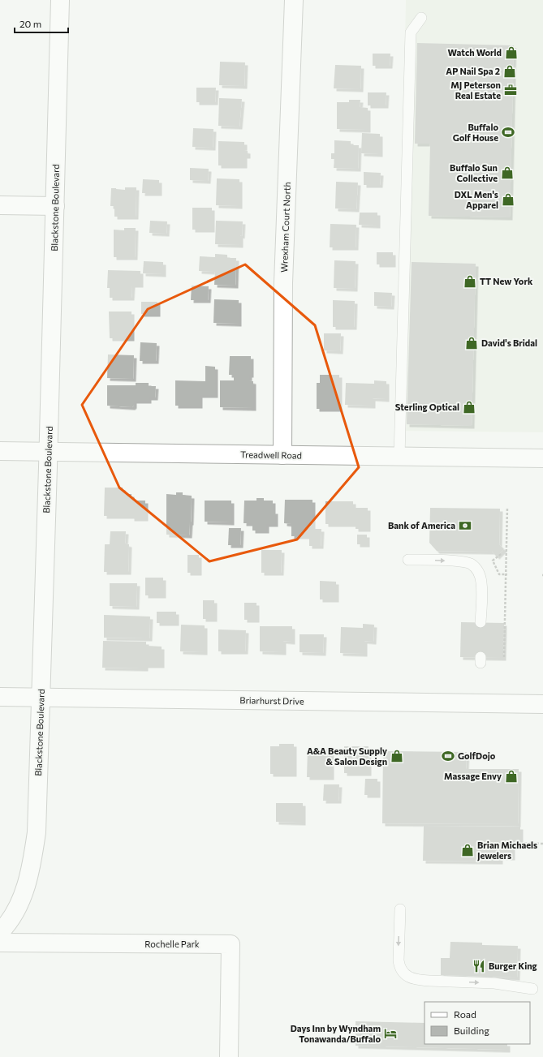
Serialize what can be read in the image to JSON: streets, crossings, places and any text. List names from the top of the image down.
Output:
{
  "streets": {
    "street": [
      "Blackstone Boulevard",
      "Wrexham Court North",
      "Treadwell Road",
      "Briarhurst Drive",
      "Rochelle Park"
    ]
  },
  "crossings": [
    ["Blackstone Boulevard", "Treadwell Road"],
    ["Blackstone Boulevard", "Briarhurst Drive"],
    ["Wrexham Court North", "Treadwell Road"]
  ],
  "places": {
    "shop": [
      "Watch World",
      "AP Nail Spa 2",
      "Buffalo Sun Collective",
      "DXL Men's Apparel",
      "TT New York",
      "David's Bridal",
      "Sterling Optical",
      "A&A Beauty Supply & Salon Design",
      "Massage Envy",
      "Brian Michaels Jewelers"
    ],
    "office": ["MJ Peterson Real Estate"],
    "sports": ["Buffalo Golf House", "GolfDojo"],
    "bank": ["Bank of America"],
    "restaurant": ["Burger King"],
    "hotel": ["Days Inn by Wyndham Tonawanda/Buffalo"]
  },
  "legend": ["Road", "Building"],
  "scale_bar": "20 m"
}
